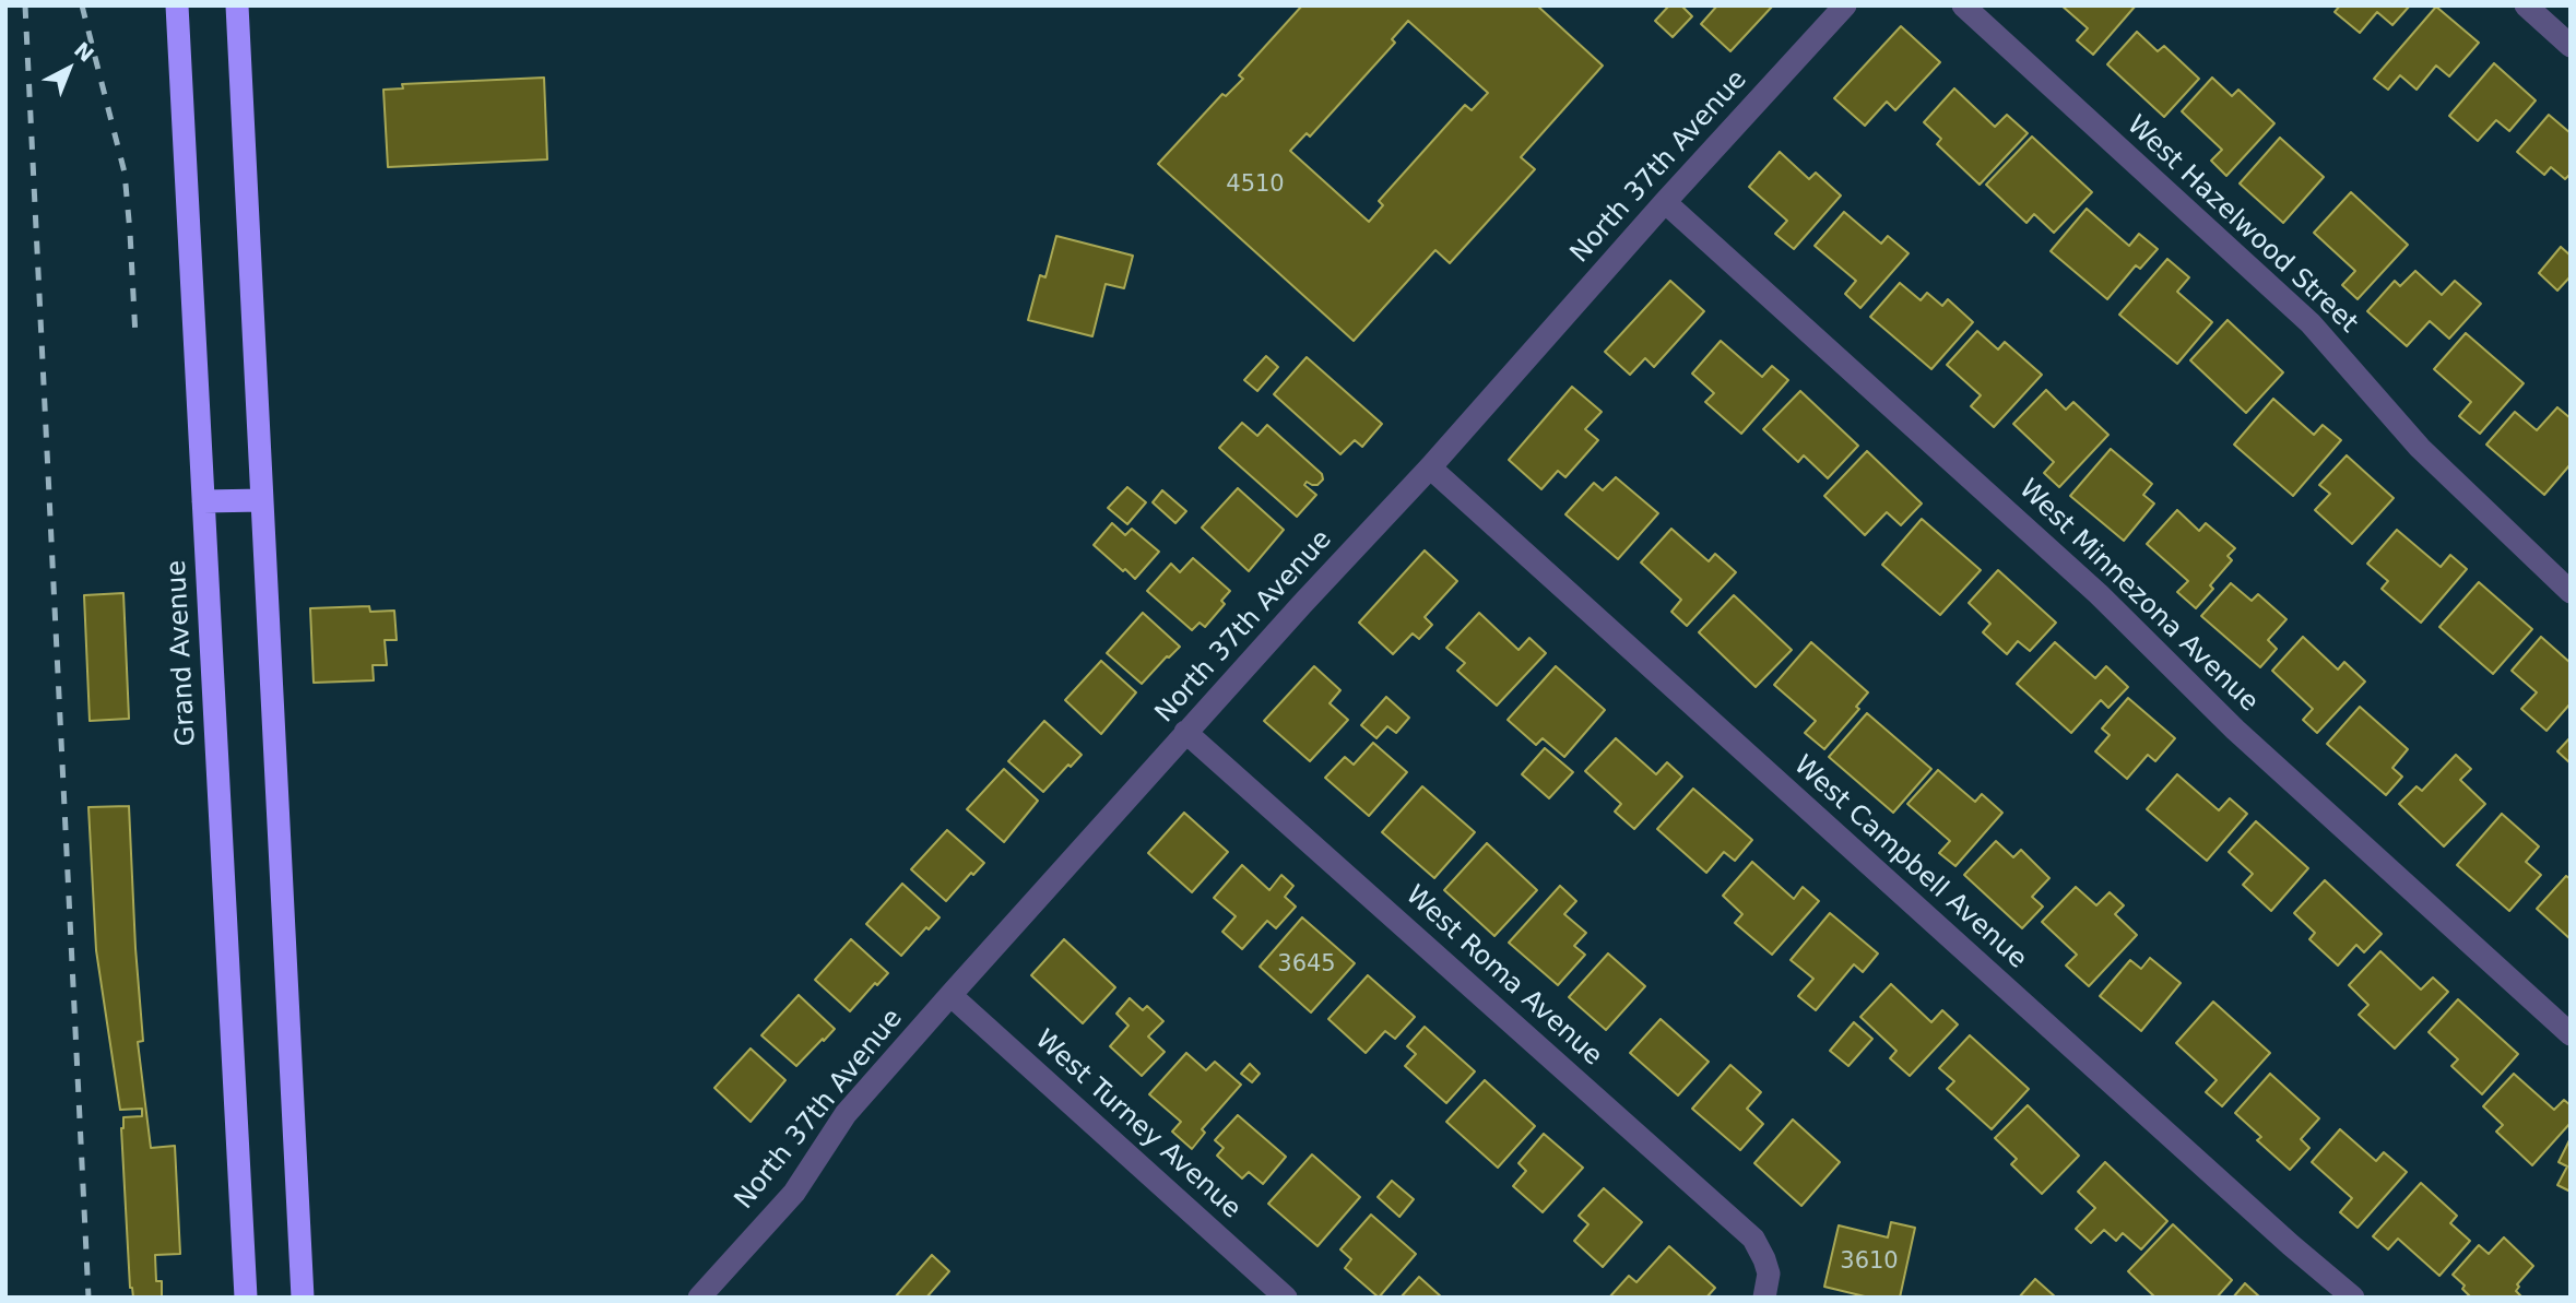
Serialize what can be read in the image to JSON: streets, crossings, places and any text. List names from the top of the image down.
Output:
{
  "streets": {
    "highway": ["Grand Avenue"],
    "street": [
      "North 37th Avenue",
      "West Hazelwood Street",
      "West Minnezona Avenue",
      "West Campbell Avenue",
      "West Roma Avenue",
      "West Turney Avenue"
    ]
  },
  "crossings": [
    ["North 37th Avenue", "West Minnezona Avenue"],
    ["North 37th Avenue", "West Campbell Avenue"],
    ["North 37th Avenue", "West Roma Avenue"],
    ["North 37th Avenue", "West Turney Avenue"]
  ],
  "house_numbers": ["4510", "3645", "3610"],
  "north": "top right"
}
